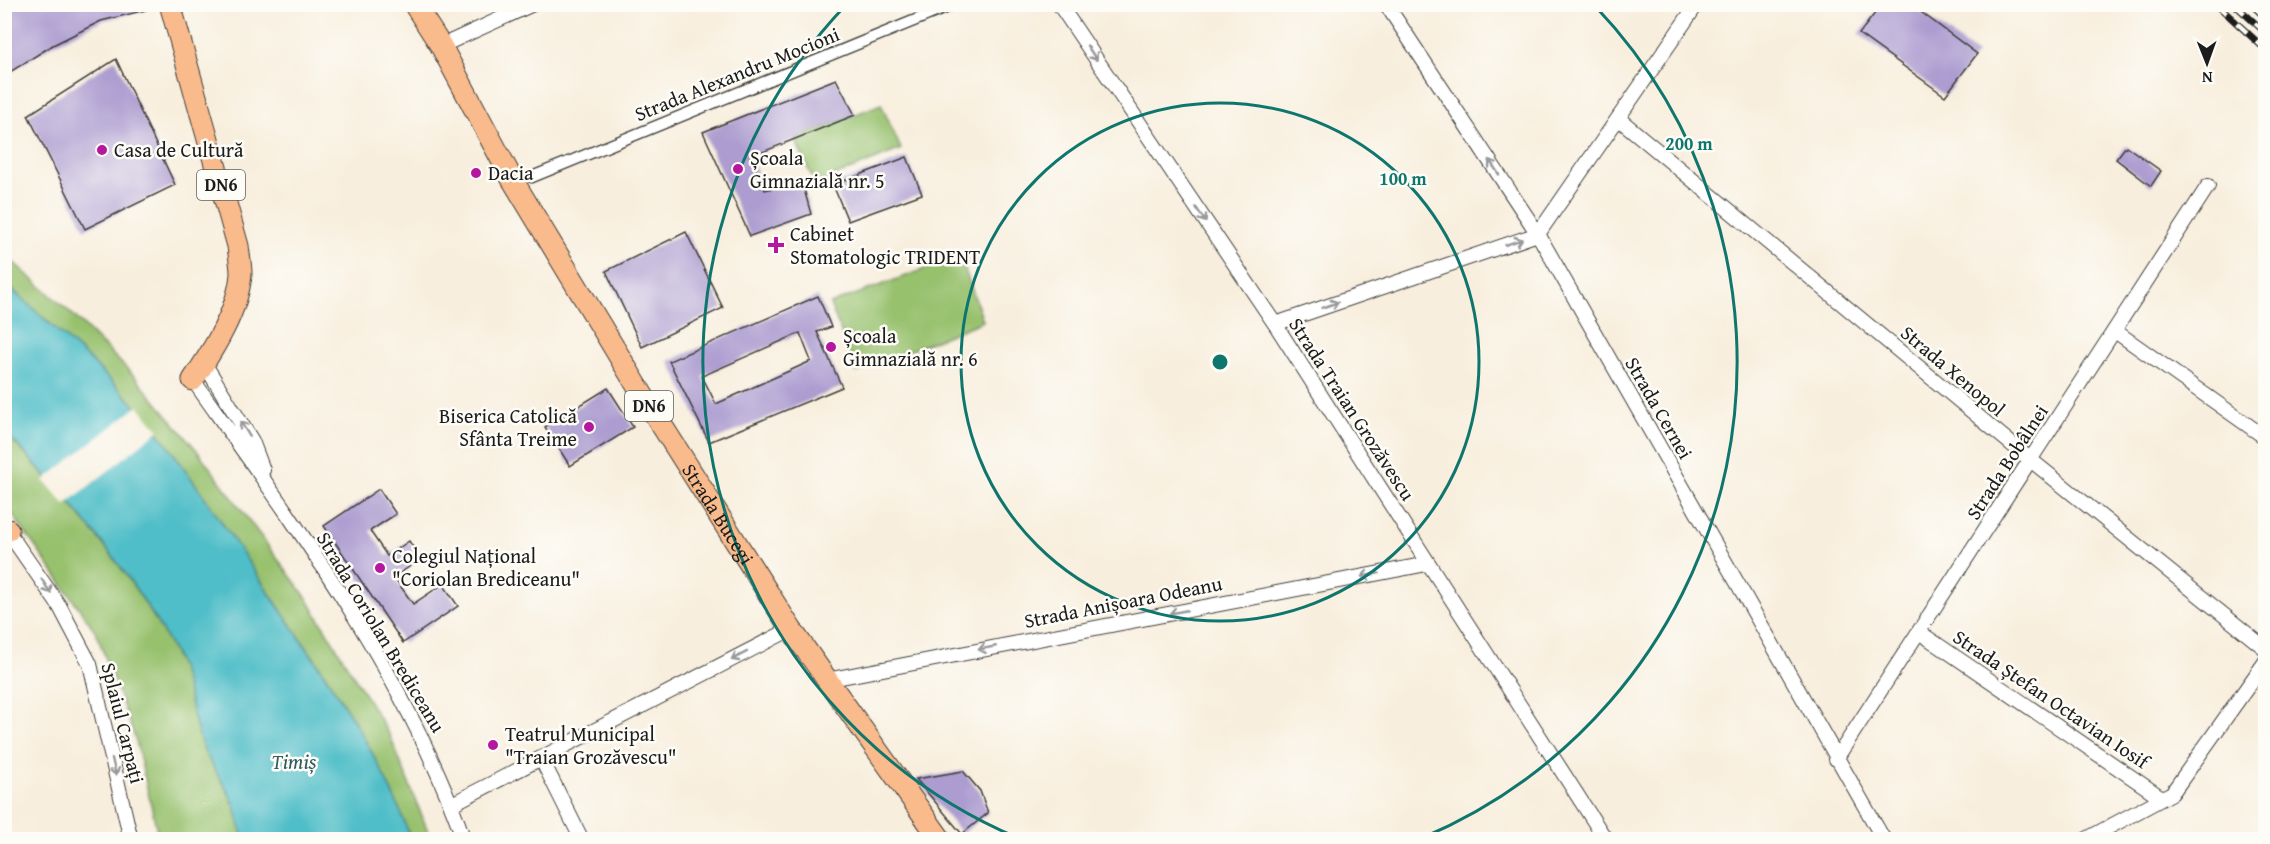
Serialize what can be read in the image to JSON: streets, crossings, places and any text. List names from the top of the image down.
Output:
{
  "streets": {
    "main road": ["DN6", "Strada Bucegi"],
    "street": [
      "Strada Alexandru Mocioni",
      "Strada Xenopol",
      "Strada Cernei",
      "Strada Traian Grozăvescu",
      "Strada Bobâlnei",
      "Strada Anișoara Odeanu",
      "Strada Coriolan Brediceanu",
      "Strada Ștefan Octavian Iosif",
      "Splaiul Carpați"
    ]
  },
  "crossings": [
    ["Strada Alexandru Mocioni", "DN6"],
    ["Strada Alexandru Mocioni", "Strada Bucegi"],
    ["DN6", "Strada Bucegi"],
    ["DN6", "Strada Coriolan Brediceanu"],
    ["Strada Xenopol", "Strada Bobâlnei"],
    ["Strada Cernei", "Strada Bobâlnei"],
    ["Strada Traian Grozăvescu", "Strada Anișoara Odeanu"],
    ["Strada Bobâlnei", "Strada Ștefan Octavian Iosif"],
    ["Strada Bucegi", "Strada Anișoara Odeanu"]
  ],
  "one_way": ["Strada Traian Grozăvescu", "Strada Anișoara Odeanu", "Splaiul Carpați"],
  "water": ["Timiș"],
  "places": {
    "other": [
      "Casa de Cultură",
      "Școala Gimnazială nr. 5",
      "Dacia",
      "Școala Gimnazială nr. 6",
      "Biserica Catolică Sfânta Treime",
      "Colegiul Național \"Coriolan Brediceanu\"",
      "Teatrul Municipal \"Traian Grozăvescu\""
    ],
    "health": ["Cabinet Stomatologic TRIDENT"]
  },
  "north": "bottom",
  "rings": ["200 m", "100 m"]
}
